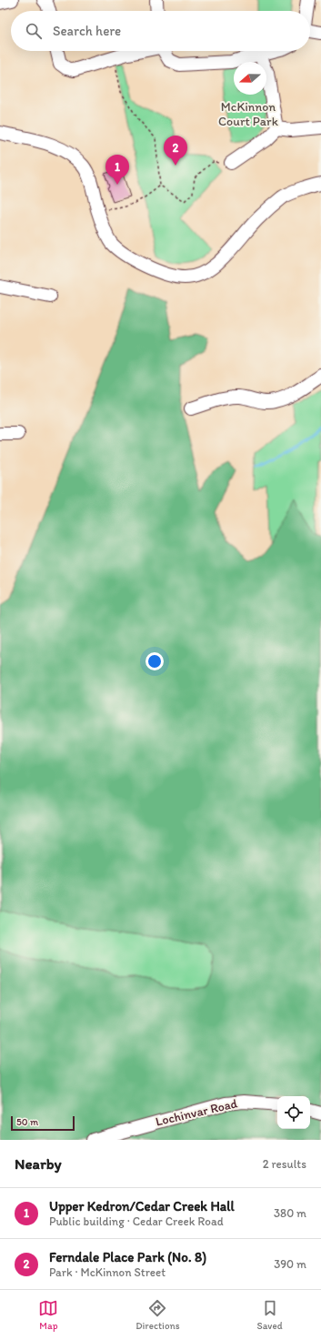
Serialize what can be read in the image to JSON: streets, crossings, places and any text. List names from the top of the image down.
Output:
{
  "streets": {
    "street": ["Lochinvar Road"]
  },
  "parks": ["McKinnon Court Park"],
  "scale_bar": "50 m",
  "north": "left",
  "page": {
    "search": "Search here",
    "pins": ["2", "1"],
    "scale": "50 m",
    "heading": ["Nearby", "2 results"],
    "list": [
      {
        "mark": "1",
        "name": "Upper Kedron/Cedar Creek Hall",
        "note": "Public building · Cedar Creek Road",
        "value": "380 m"
      },
      {
        "mark": "2",
        "name": "Ferndale Place Park (No. 8)",
        "note": "Park · McKinnon Street",
        "value": "390 m"
      }
    ],
    "nav": ["Map", "Directions", "Saved"]
  }
}
